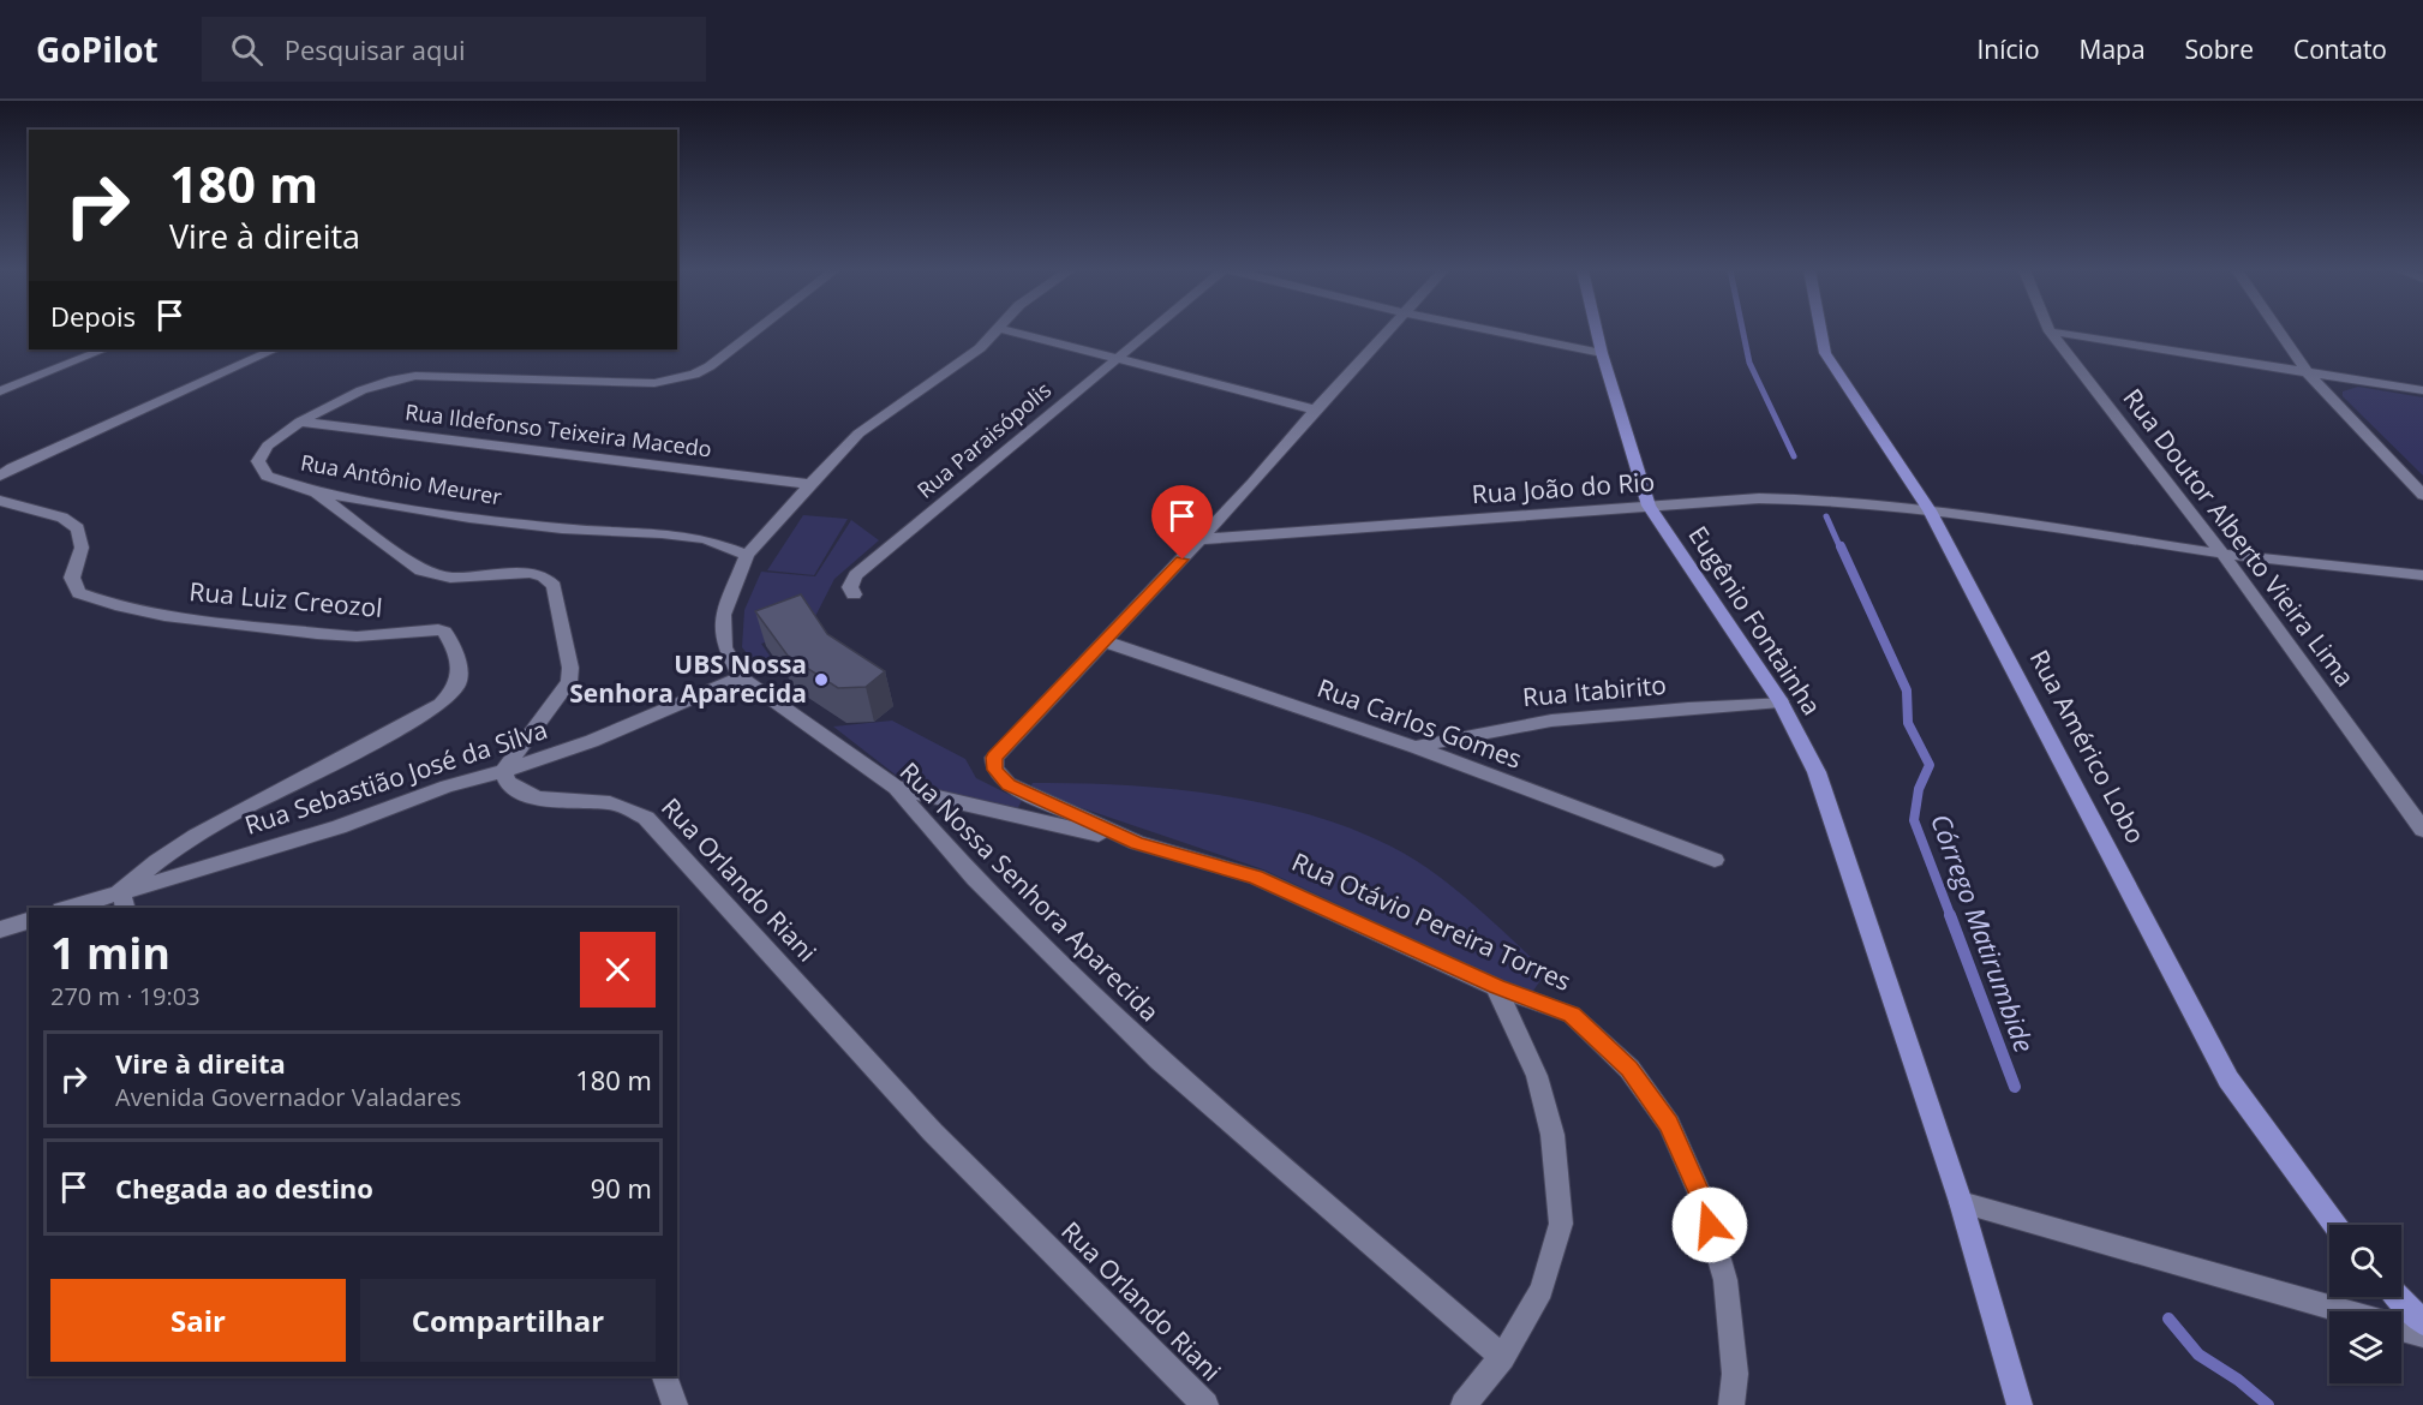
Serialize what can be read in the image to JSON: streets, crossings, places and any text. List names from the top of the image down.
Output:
{
  "streets": {
    "main road": ["Eugênio Fontainha", "Rua Américo Lobo"],
    "street": [
      "Rua Ildefonso Teixeira Macedo",
      "Rua Paraisópolis",
      "Rua Antônio Meurer",
      "Rua João do Rio",
      "Rua Doutor Alberto Vieira Lima",
      "Rua Luiz Creozol",
      "Rua Itabirito",
      "Rua Carlos Gomes",
      "Rua Sebastião José da Silva",
      "Rua Orlando Riani",
      "Rua Nossa Senhora Aparecida",
      "Rua Otávio Pereira Torres"
    ]
  },
  "crossings": [
    ["Rua Ildefonso Teixeira Macedo", "Rua Antônio Meurer"],
    ["Rua Ildefonso Teixeira Macedo", "Rua Nossa Senhora Aparecida"],
    ["Rua Antônio Meurer", "Rua Nossa Senhora Aparecida"],
    ["Rua João do Rio", "Rua Doutor Alberto Vieira Lima"],
    ["Rua João do Rio", "Eugênio Fontainha"],
    ["Rua João do Rio", "Rua Américo Lobo"],
    ["Rua Luiz Creozol", "Rua Sebastião José da Silva"],
    ["Eugênio Fontainha", "Rua Itabirito"],
    ["Rua Itabirito", "Rua Carlos Gomes"],
    ["Rua Carlos Gomes", "Rua Otávio Pereira Torres"],
    ["Rua Sebastião José da Silva", "Rua Orlando Riani"],
    ["Rua Sebastião José da Silva", "Rua Nossa Senhora Aparecida"]
  ],
  "water": ["Córrego Matirumbide"],
  "places": ["UBS Nossa Senhora Aparecida"],
  "page": {
    "header": "GoPilot",
    "search": "Pesquisar aqui",
    "nav": [
      "Início",
      "Mapa",
      "Sobre",
      "Contato"
    ],
    "turn": ["180 m", "Vire à direita"],
    "then": "Depois",
    "heading": ["1 min", "270 m · 19:03"],
    "list": [
      {
        "name": "Vire à direita",
        "note": "Avenida Governador Valadares",
        "value": "180 m"
      },
      {
        "name": "Chegada ao destino",
        "value": "90 m"
      }
    ],
    "buttons": ["Sair", "Compartilhar"]
  }
}
